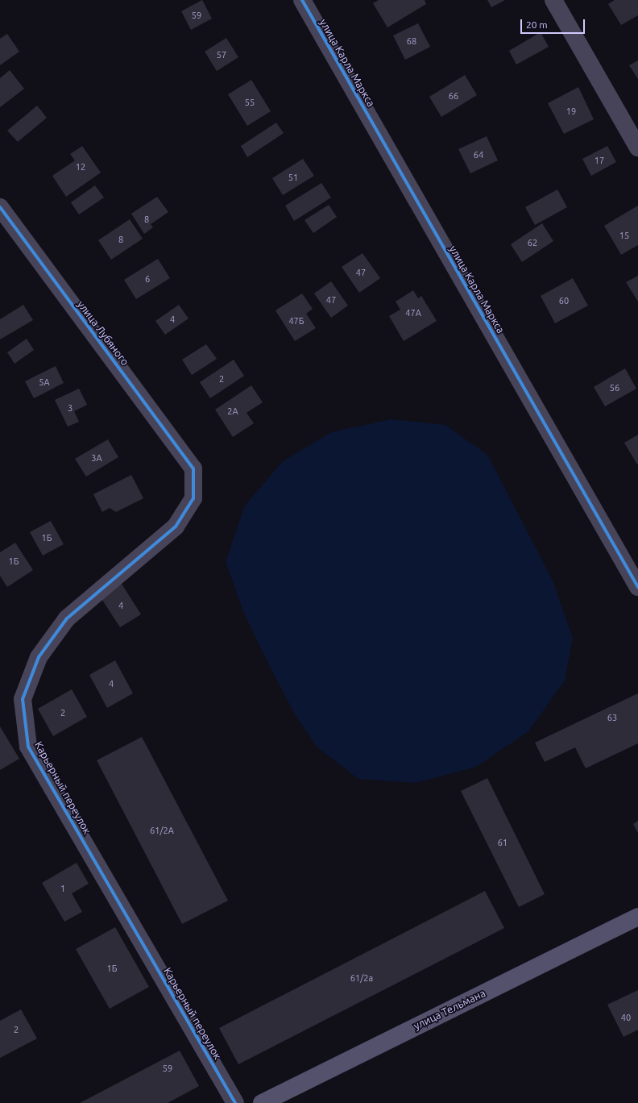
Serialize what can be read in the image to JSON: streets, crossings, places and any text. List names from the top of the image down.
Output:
{
  "streets": {
    "street": [
      "улица Карла Маркса",
      "улица Лубяного",
      "Карьерный переулок",
      "улица Тельмана"
    ]
  },
  "crossings": [
    ["улица Лубяного", "Карьерный переулок"]
  ],
  "house_numbers": [
    "59",
    "68",
    "57",
    "66",
    "55",
    "19",
    "64",
    "17",
    "12",
    "51",
    "8",
    "15",
    "8",
    "62",
    "47",
    "6",
    "47",
    "60",
    "47А",
    "4",
    "47Б",
    "2",
    "5А",
    "56",
    "3",
    "2А",
    "3А",
    "1Б",
    "1Б",
    "4",
    "4",
    "2",
    "63",
    "61/2А",
    "61",
    "1",
    "1Б",
    "61/2а",
    "40",
    "2",
    "59"
  ],
  "scale_bar": "20 m"
}
